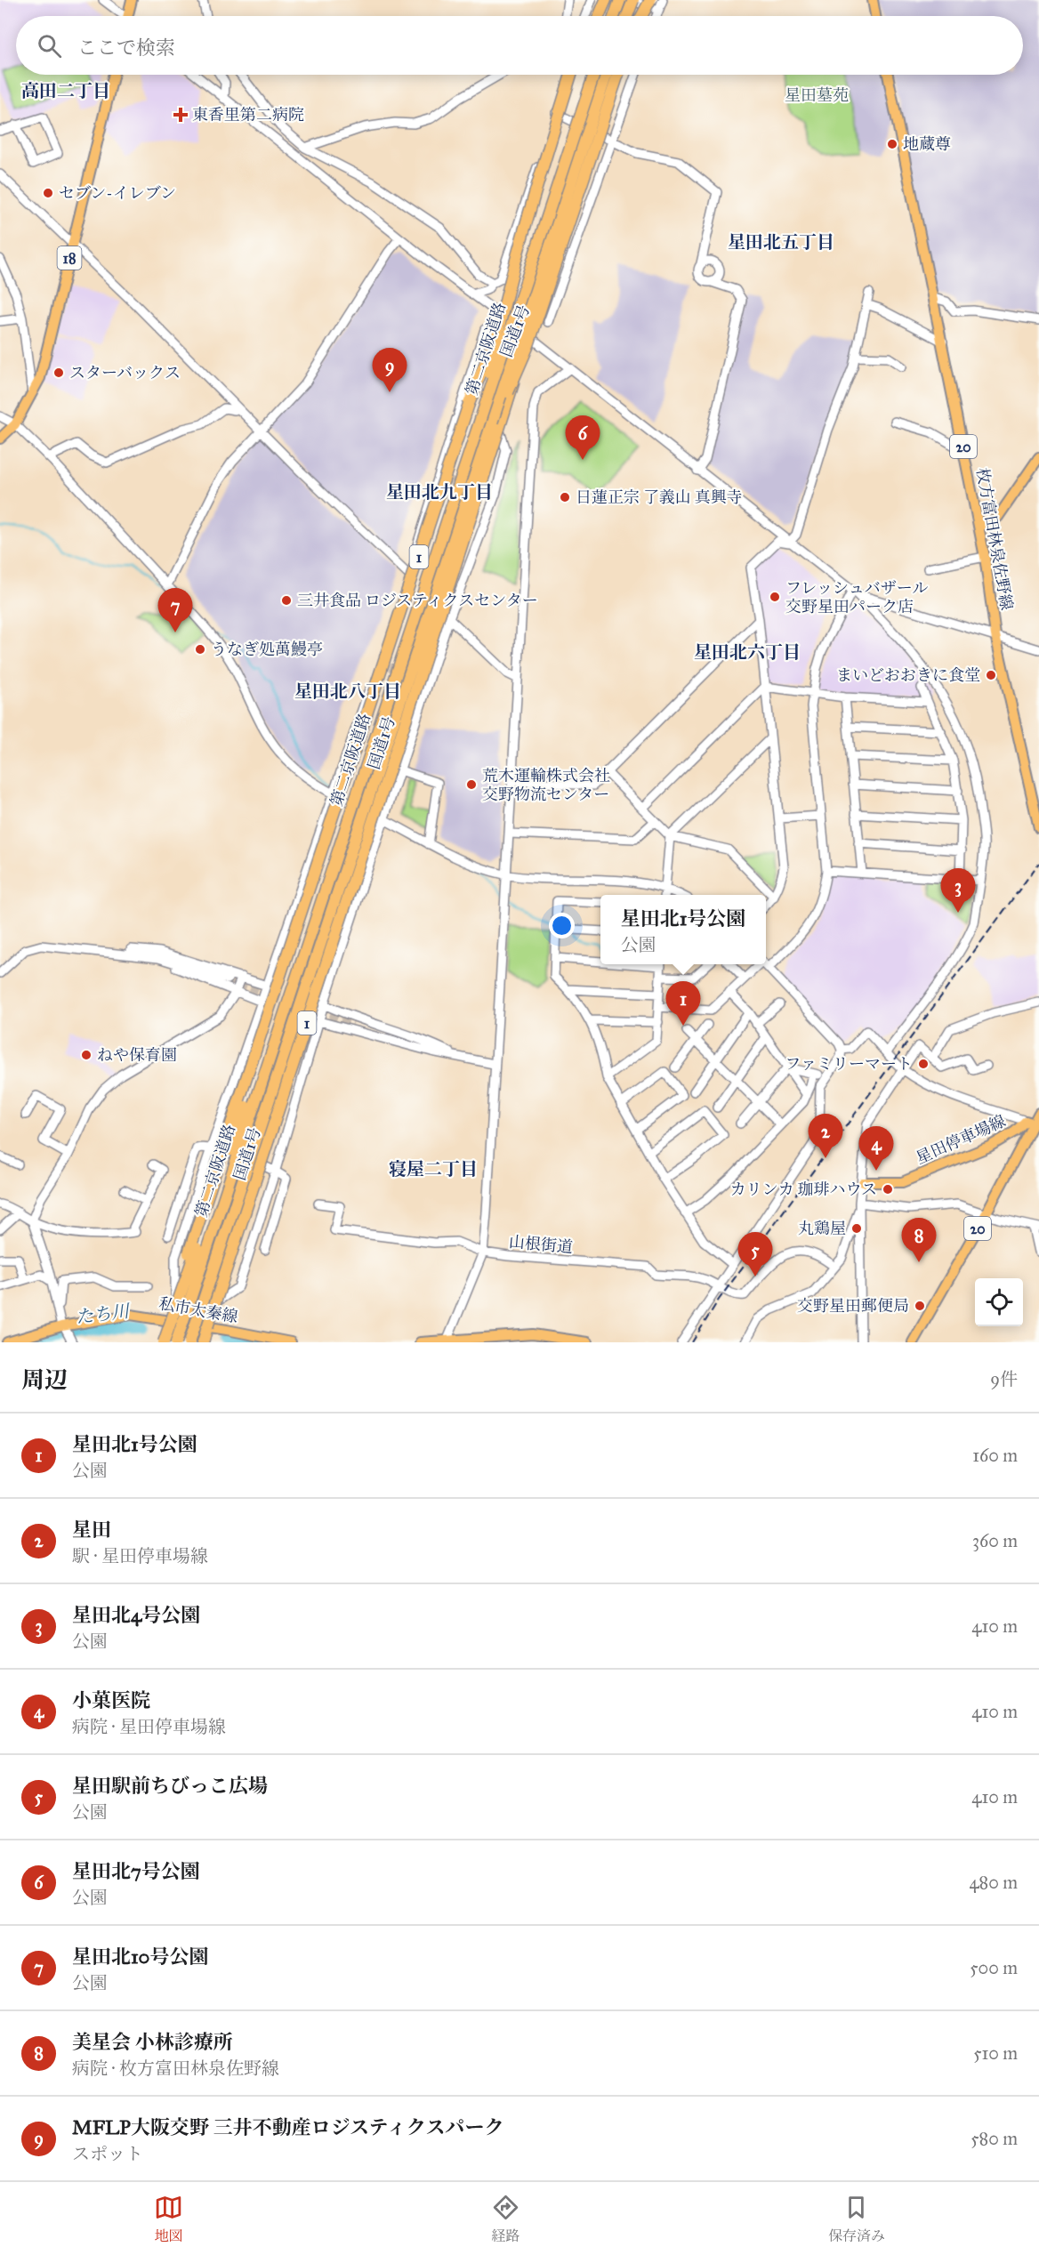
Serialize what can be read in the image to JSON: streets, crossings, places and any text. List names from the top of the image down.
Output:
{
  "streets": {
    "highway": ["国道1号", "第二京阪道路", "1"],
    "main road": [
      "18",
      "20",
      "枚方富田林泉佐野線",
      "星田停車場線",
      "私市太秦線"
    ],
    "street": ["山根街道"]
  },
  "crossings": [
    ["国道1号", "第二京阪道路"],
    ["国道1号", "私市太秦線"],
    ["20", "星田停車場線"]
  ],
  "districts": [
    "高田二丁目",
    "星田北五丁目",
    "星田北九丁目",
    "星田北六丁目",
    "星田北八丁目",
    "寝屋二丁目"
  ],
  "water": ["たち川"],
  "parks": ["星田墓苑"],
  "places": {
    "health": ["東香里第二病院"],
    "other": [
      "地蔵尊",
      "セブン-イレブン",
      "スターバックス",
      "日蓮正宗 了義山 真興寺",
      "フレッシュバザール 交野星田パーク店",
      "三井食品 ロジスティクスセンター",
      "うなぎ処萬鰻亭",
      "まいどおおきに食堂",
      "荒木運輸株式会社 交野物流センター",
      "ねや保育園",
      "ファミリーマート",
      "カリンカ 珈琲ハウス",
      "丸鶏屋",
      "交野星田郵便局"
    ]
  },
  "page": {
    "search": "ここで検索",
    "pins": [
      "9",
      "6",
      "7",
      "3",
      "1",
      "2",
      "4",
      "8",
      "5"
    ],
    "popup": ["星田北1号公園", "公園"],
    "heading": ["周辺", "9件"],
    "list": [
      {
        "mark": "1",
        "name": "星田北1号公園",
        "note": "公園",
        "value": "160 m"
      },
      {
        "mark": "2",
        "name": "星田",
        "note": "駅 · 星田停車場線",
        "value": "360 m"
      },
      {
        "mark": "3",
        "name": "星田北4号公園",
        "note": "公園",
        "value": "410 m"
      },
      {
        "mark": "4",
        "name": "小菓医院",
        "note": "病院 · 星田停車場線",
        "value": "410 m"
      },
      {
        "mark": "5",
        "name": "星田駅前ちびっこ広場",
        "note": "公園",
        "value": "410 m"
      },
      {
        "mark": "6",
        "name": "星田北7号公園",
        "note": "公園",
        "value": "480 m"
      },
      {
        "mark": "7",
        "name": "星田北10号公園",
        "note": "公園",
        "value": "500 m"
      },
      {
        "mark": "8",
        "name": "美星会 小林診療所",
        "note": "病院 · 枚方富田林泉佐野線",
        "value": "510 m"
      },
      {
        "mark": "9",
        "name": "MFLP大阪交野 三井不動産ロジスティクスパーク",
        "note": "スポット",
        "value": "580 m"
      }
    ],
    "nav": ["地図", "経路", "保存済み"]
  }
}
